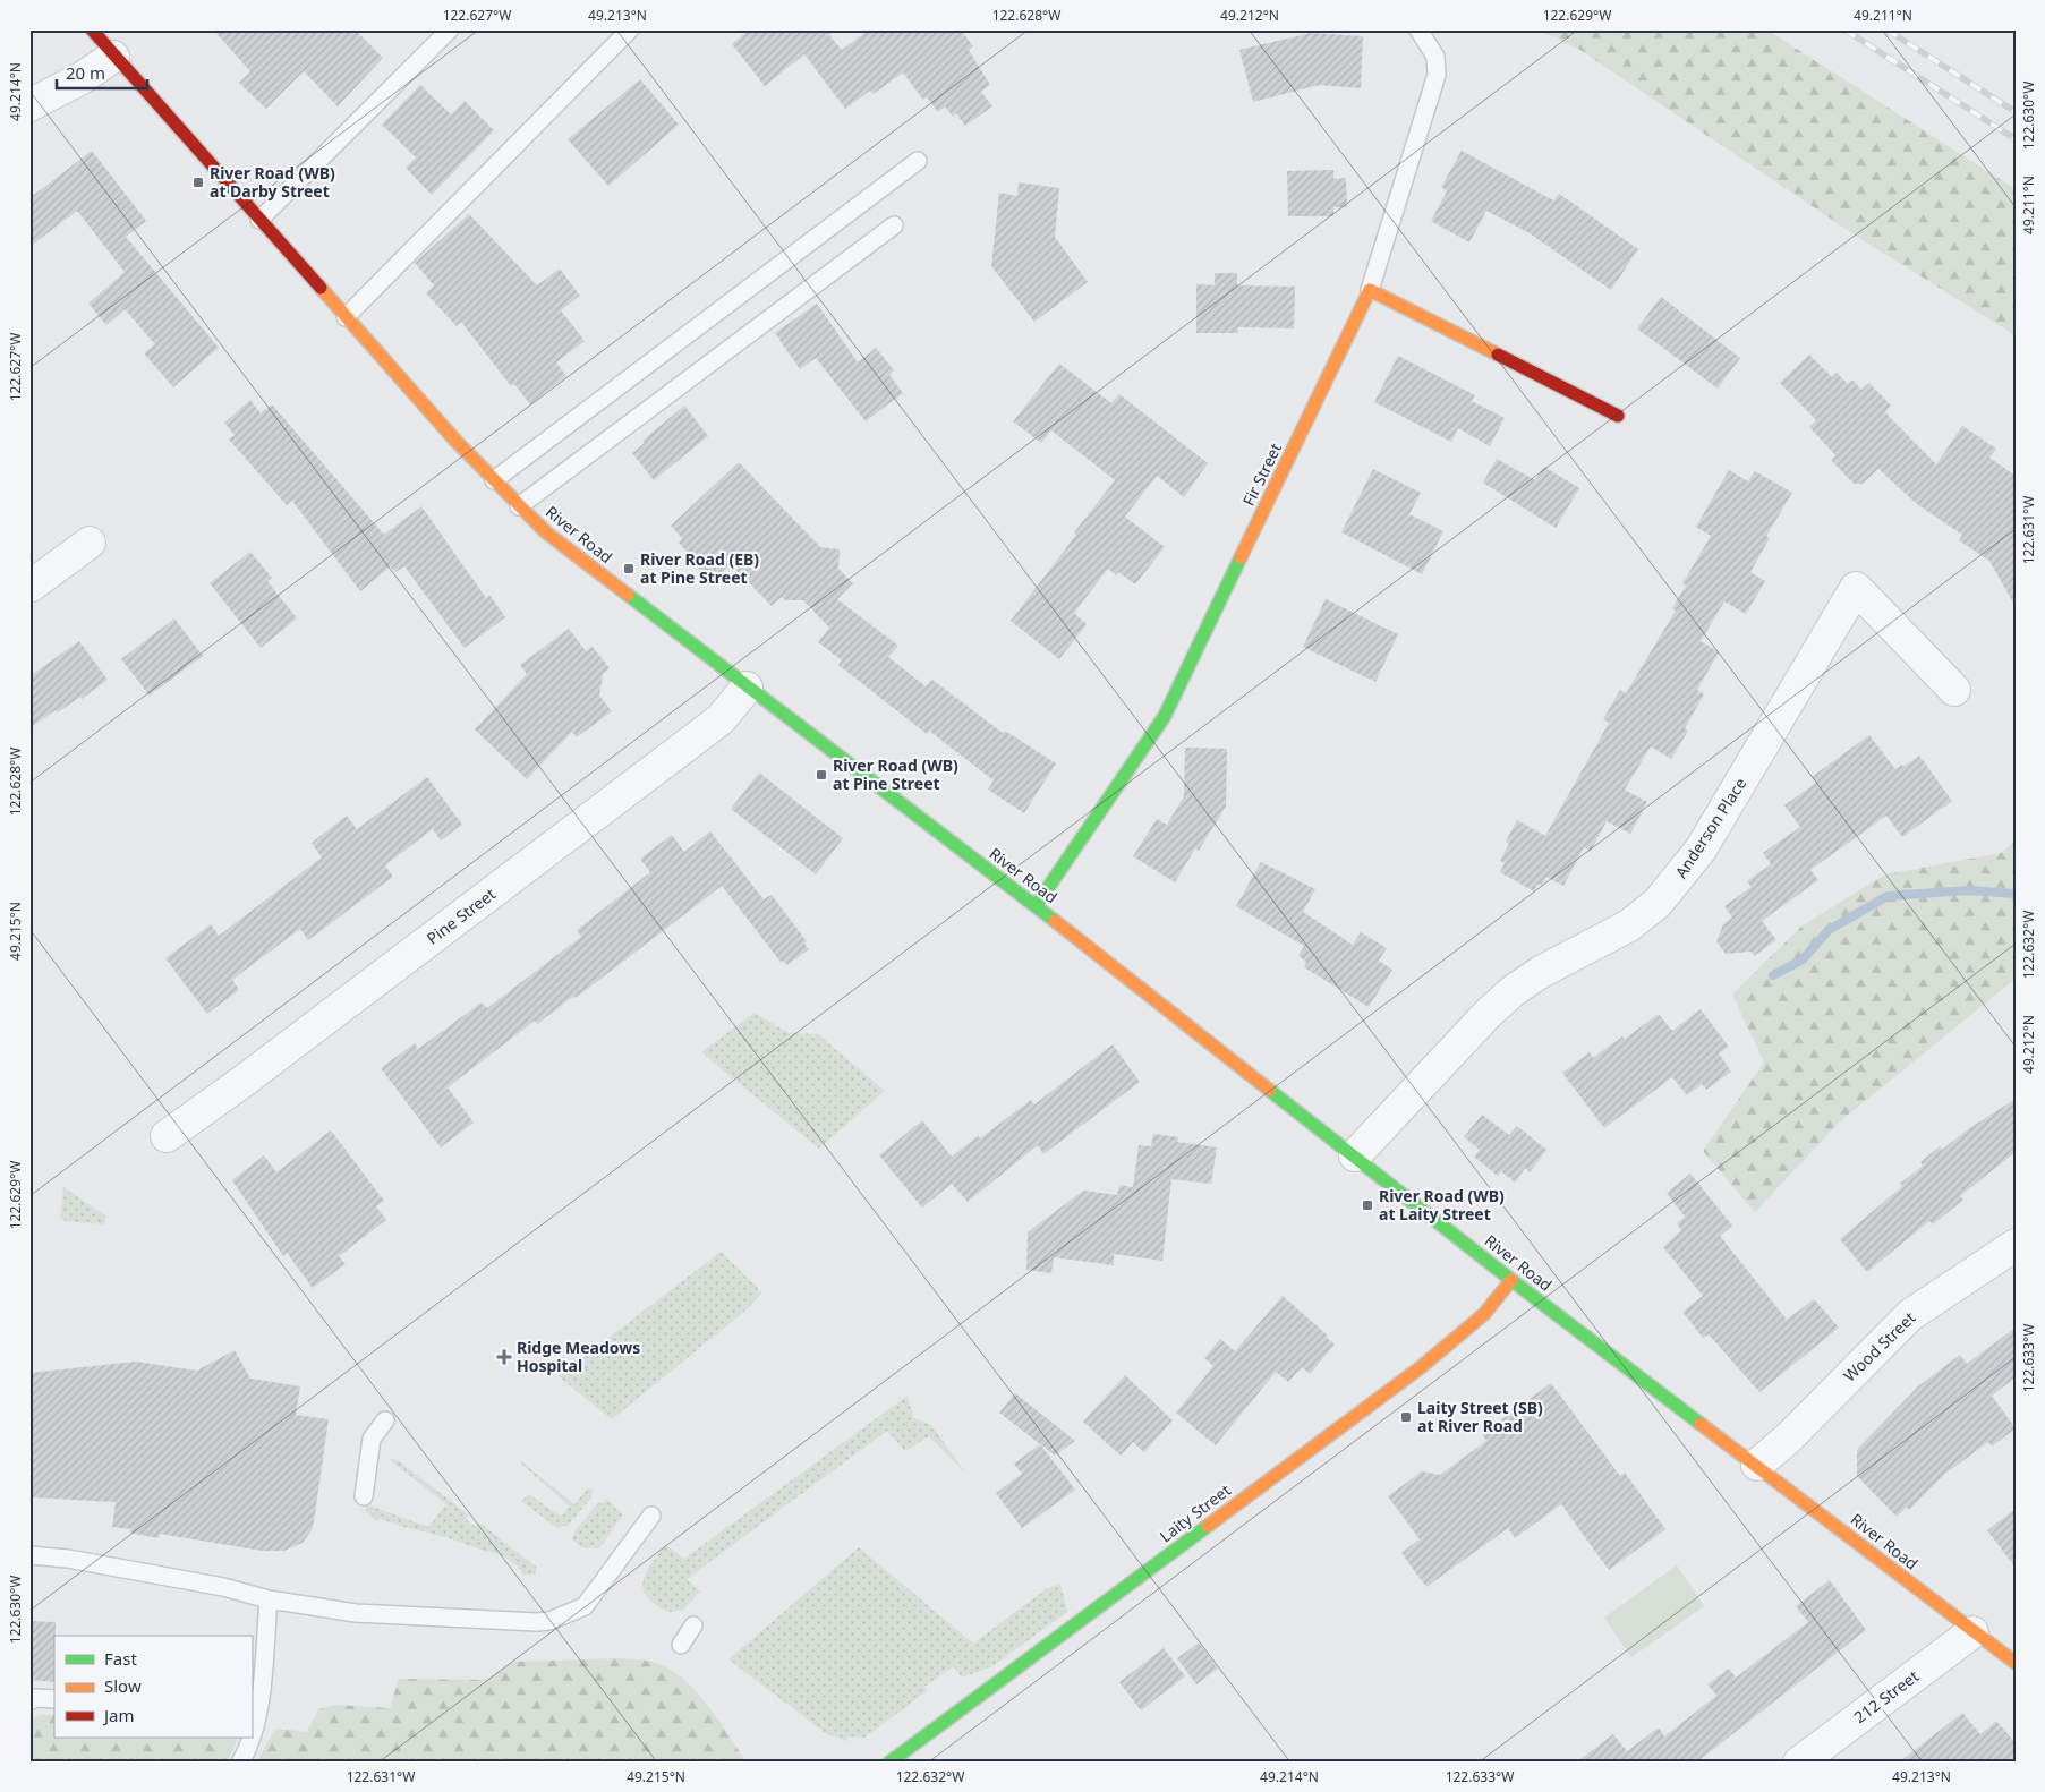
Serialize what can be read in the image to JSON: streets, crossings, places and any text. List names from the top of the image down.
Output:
{
  "streets": {
    "street": [
      "Fir Street",
      "River Road",
      "Anderson Place",
      "Pine Street",
      "Wood Street",
      "Laity Street",
      "212 Street"
    ]
  },
  "crossings": [
    ["Fir Street", "River Road"],
    ["River Road", "Anderson Place"],
    ["River Road", "Pine Street"],
    ["River Road", "Wood Street"],
    ["River Road", "Laity Street"],
    ["River Road", "212 Street"]
  ],
  "places": {
    "transit": [
      "River Road (WB) at Darby Street",
      "River Road (EB) at Pine Street",
      "River Road (WB) at Pine Street",
      "River Road (WB) at Laity Street",
      "Laity Street (SB) at River Road"
    ],
    "health": ["Ridge Meadows Hospital"]
  },
  "legend": ["Fast", "Slow", "Jam"],
  "scale_bar": "20 m",
  "coordinates": [
    "122.627°W",
    "49.213°N",
    "122.628°W",
    "49.212°N",
    "122.629°W",
    "49.211°N",
    "49.214°N",
    "122.630°W",
    "122.631°W",
    "49.215°N",
    "122.632°W",
    "122.633°W"
  ]
}
